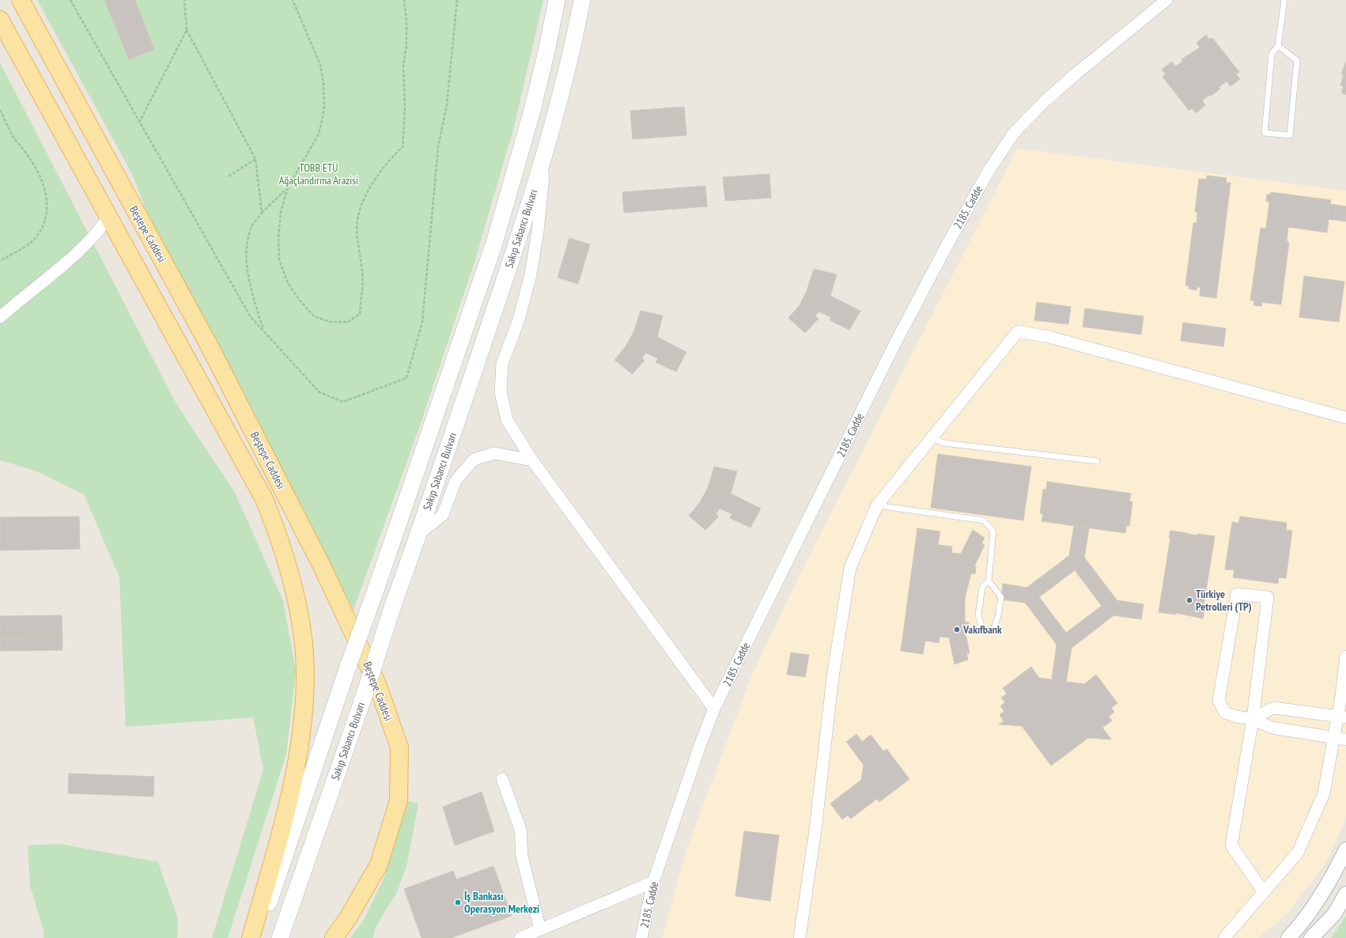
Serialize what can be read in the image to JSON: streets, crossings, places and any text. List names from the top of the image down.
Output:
{
  "streets": {
    "main road": ["Sakıp Sabancı Bulvarı", "Beştepe Caddesi"],
    "street": ["2185. Cadde"]
  },
  "parks": ["TOBB ETÜ Ağaçlandırma Arazisi"],
  "places": ["Türkiye Petrolleri (TP)", "Vakıfbank", "İş Bankası Operasyon Merkezi"]
}
